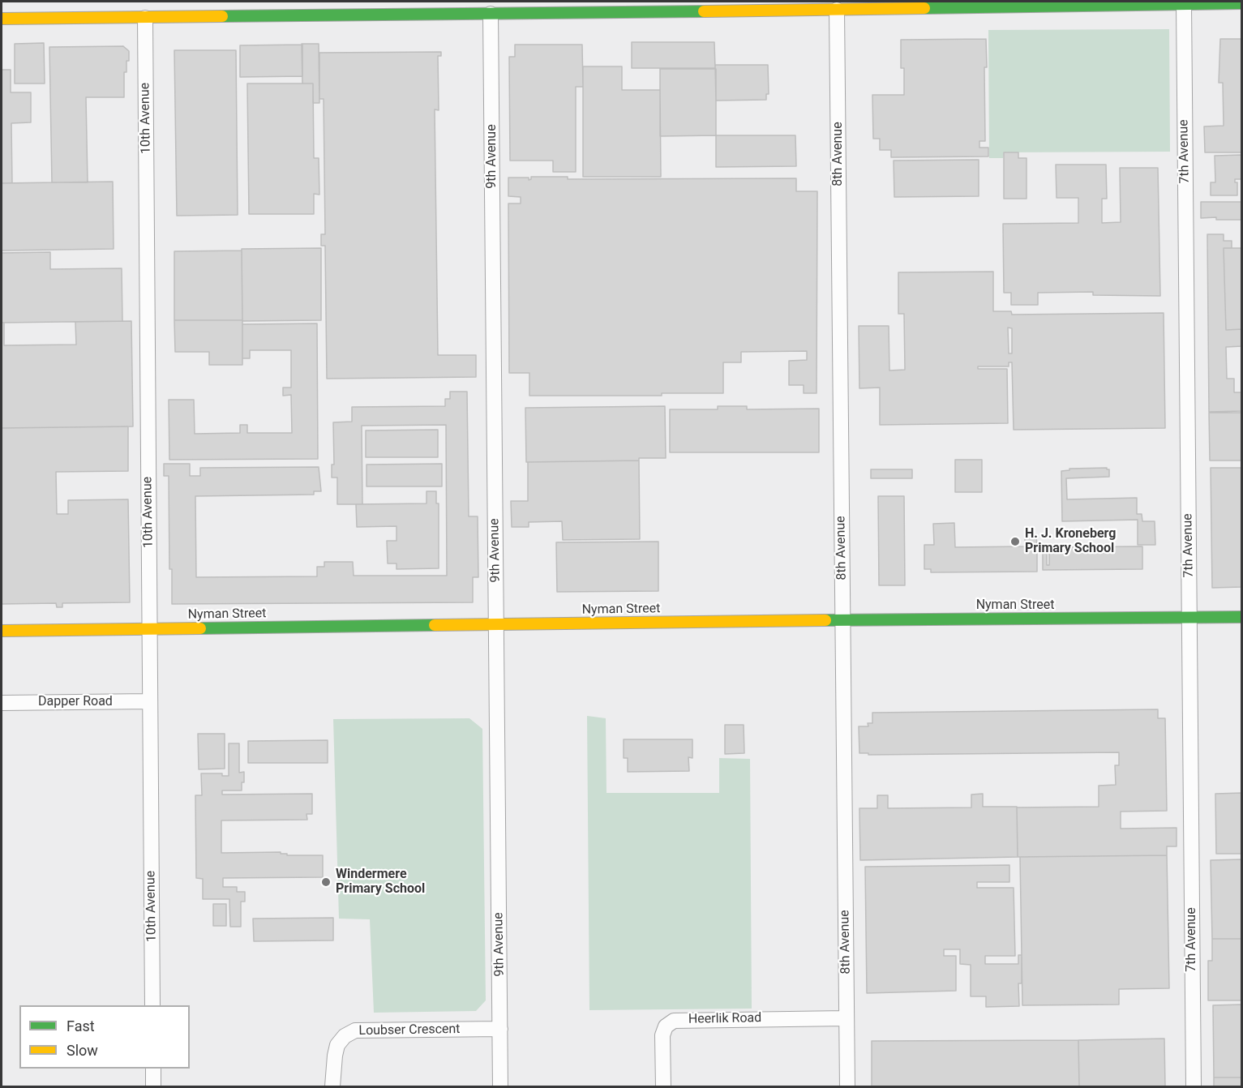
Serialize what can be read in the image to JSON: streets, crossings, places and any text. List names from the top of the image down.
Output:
{
  "streets": {
    "main road": ["Nyman Street"],
    "street": [
      "10th Avenue",
      "7th Avenue",
      "8th Avenue",
      "9th Avenue",
      "Dapper Road",
      "Heerlik Road",
      "Loubser Crescent"
    ]
  },
  "crossings": [
    ["10th Avenue", "Nyman Street"],
    ["10th Avenue", "Dapper Road"],
    ["7th Avenue", "Nyman Street"],
    ["8th Avenue", "Nyman Street"],
    ["8th Avenue", "Heerlik Road"],
    ["9th Avenue", "Nyman Street"],
    ["9th Avenue", "Loubser Crescent"]
  ],
  "places": ["H. J. Kroneberg Primary School", "Windermere Primary School"],
  "legend": ["Fast", "Slow"]
}
